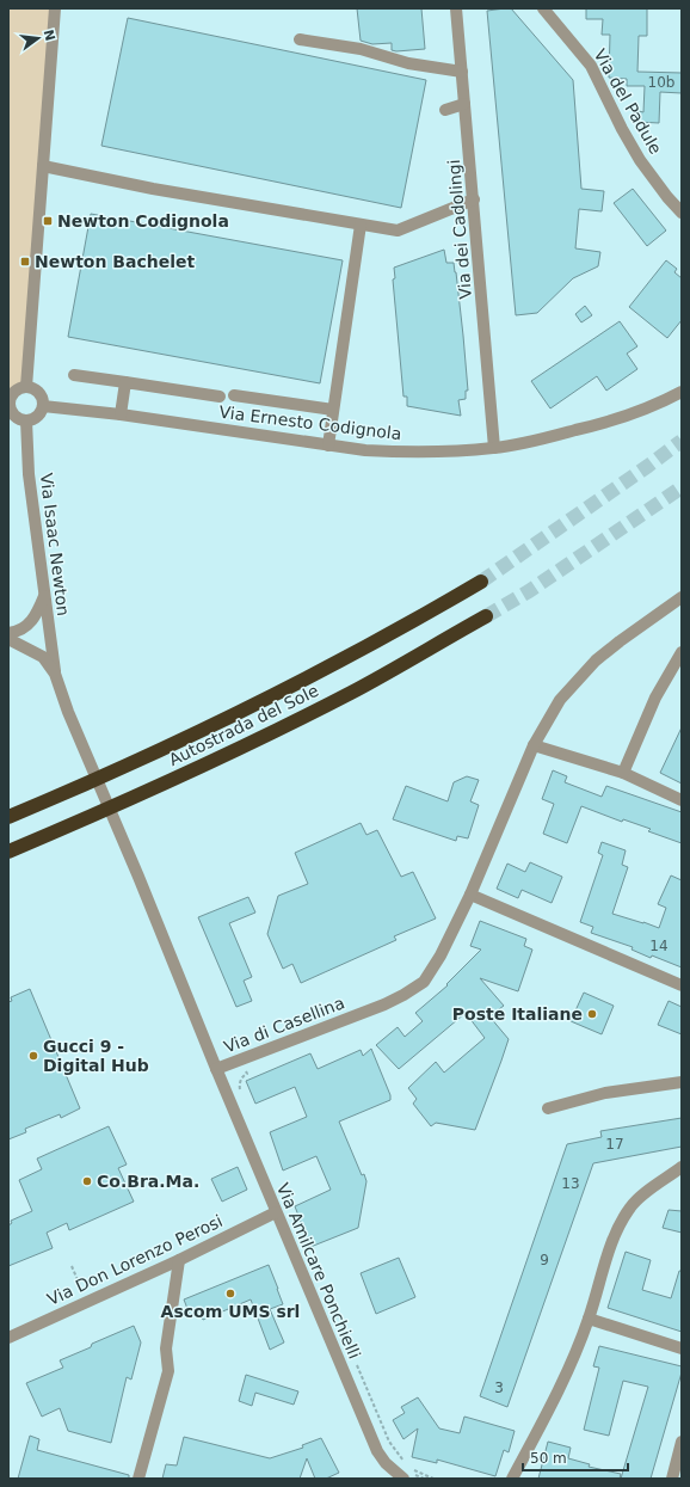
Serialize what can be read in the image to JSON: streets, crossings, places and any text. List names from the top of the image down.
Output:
{
  "streets": {
    "highway": ["Autostrada del Sole"],
    "street": [
      "Via del Padule",
      "Via dei Cadolingi",
      "Via Ernesto Codignola",
      "Via Isaac Newton",
      "Via di Casellina",
      "Via Don Lorenzo Perosi",
      "Via Amilcare Ponchielli"
    ]
  },
  "crossings": [
    ["Via dei Cadolingi", "Via Ernesto Codignola"],
    ["Via Ernesto Codignola", "Via Isaac Newton"],
    ["Via Isaac Newton", "Via di Casellina"],
    ["Via di Casellina", "Via Amilcare Ponchielli"],
    ["Via Don Lorenzo Perosi", "Via Amilcare Ponchielli"]
  ],
  "places": {
    "transit": ["Newton Codignola", "Newton Bachelet"],
    "other": [
      "Poste Italiane",
      "Gucci 9 - Digital Hub",
      "Co.Bra.Ma.",
      "Ascom UMS srl"
    ]
  },
  "house_numbers": [
    "10b",
    "14",
    "17",
    "13",
    "9",
    "3"
  ],
  "scale_bar": "50 m",
  "north": "right"
}
